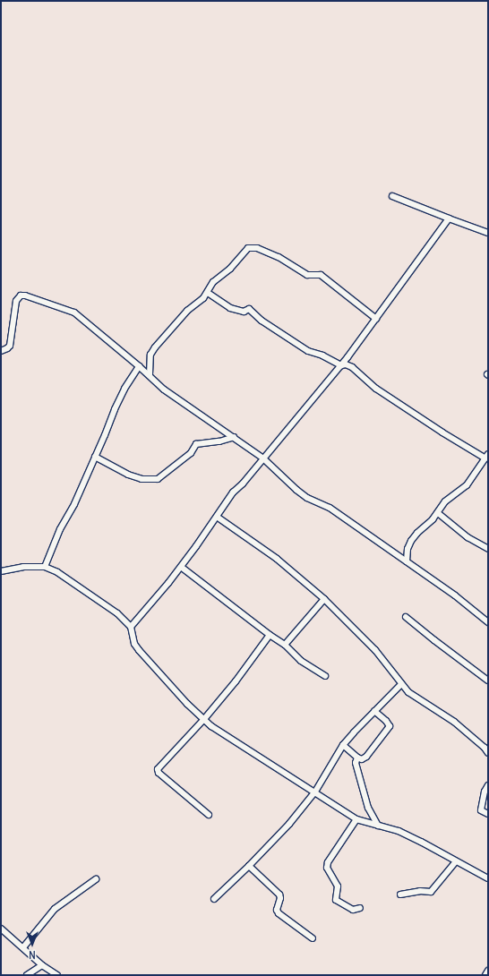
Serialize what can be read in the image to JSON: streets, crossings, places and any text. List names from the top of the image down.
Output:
{
  "north": "bottom"
}
